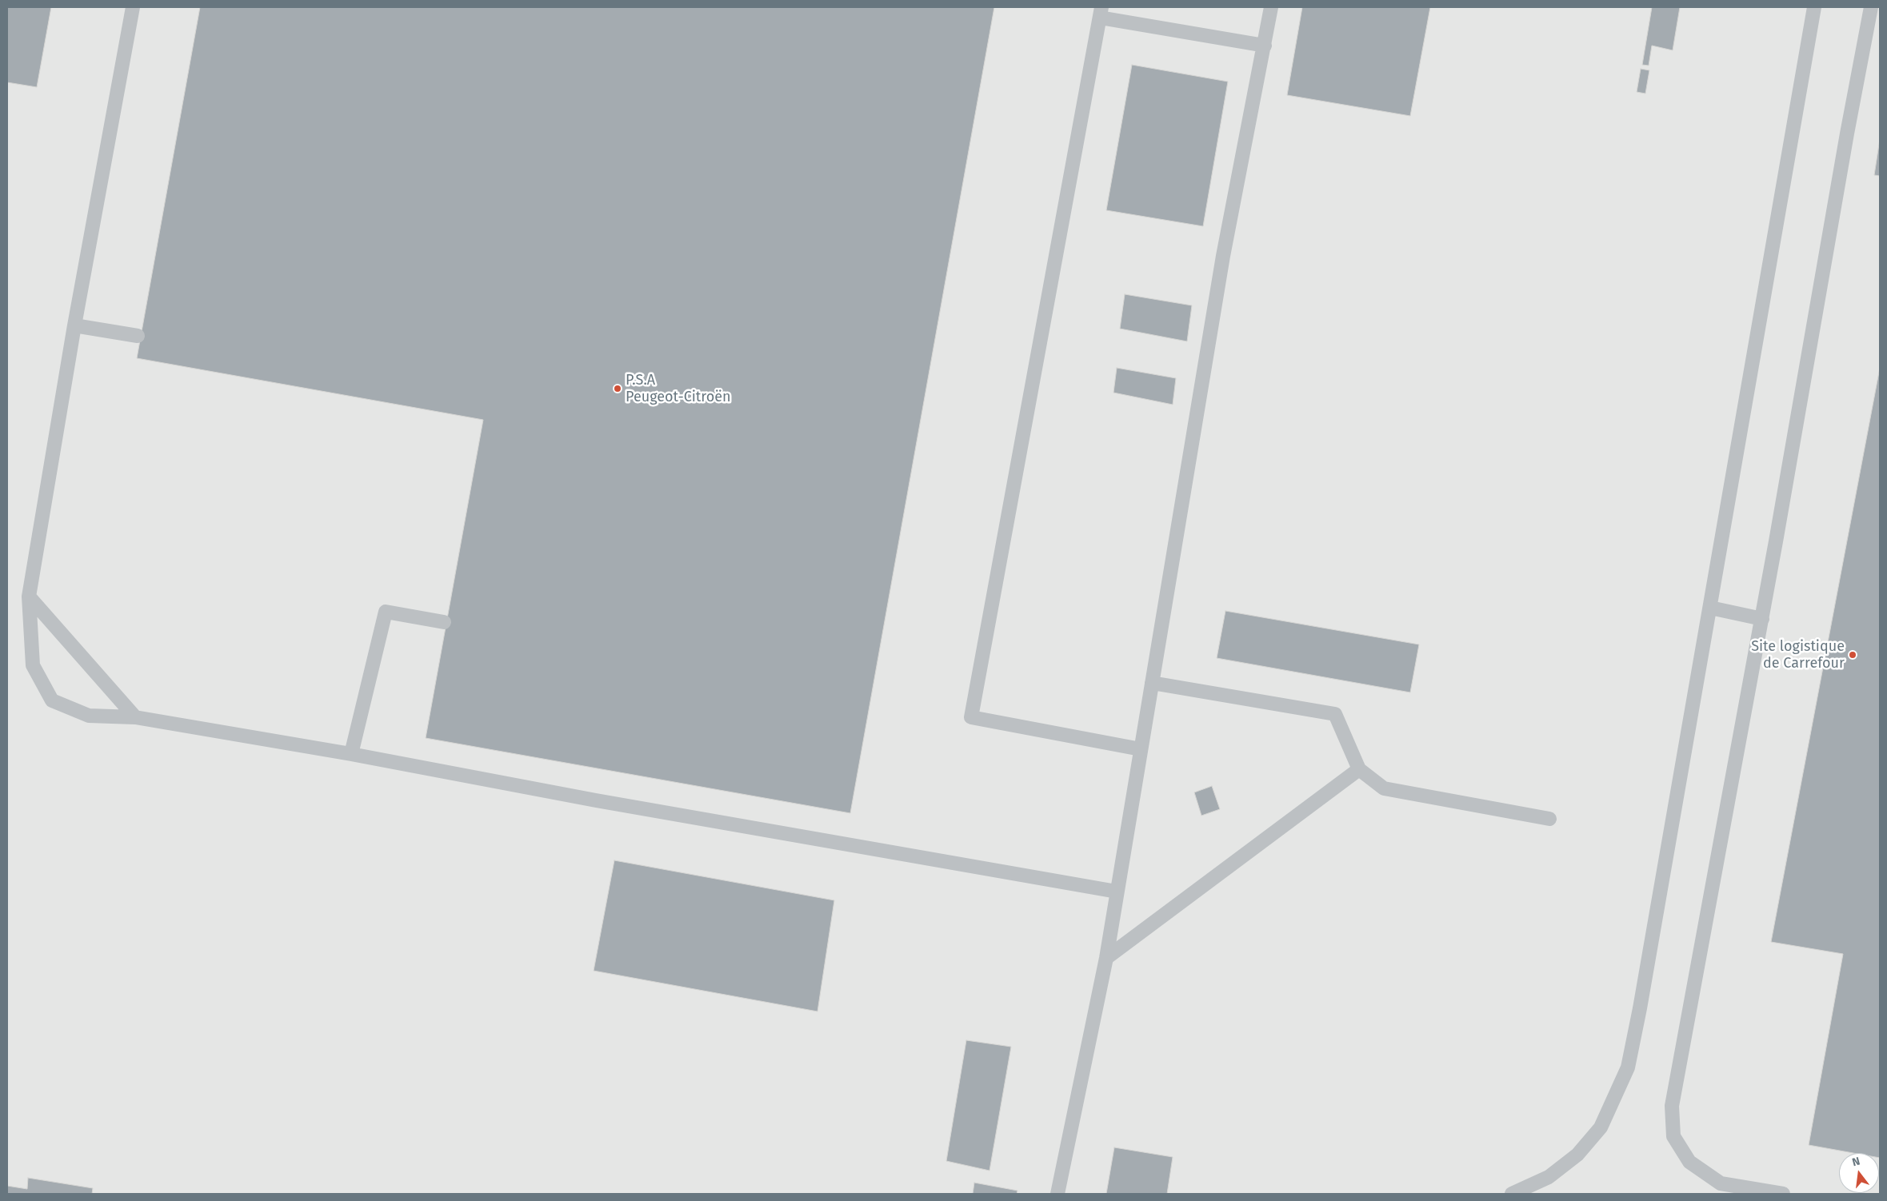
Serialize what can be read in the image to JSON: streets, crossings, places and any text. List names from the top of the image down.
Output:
{
  "places": ["P.S.A Peugeot-Citroën", "Site logistique de Carrefour"],
  "north": "top"
}
